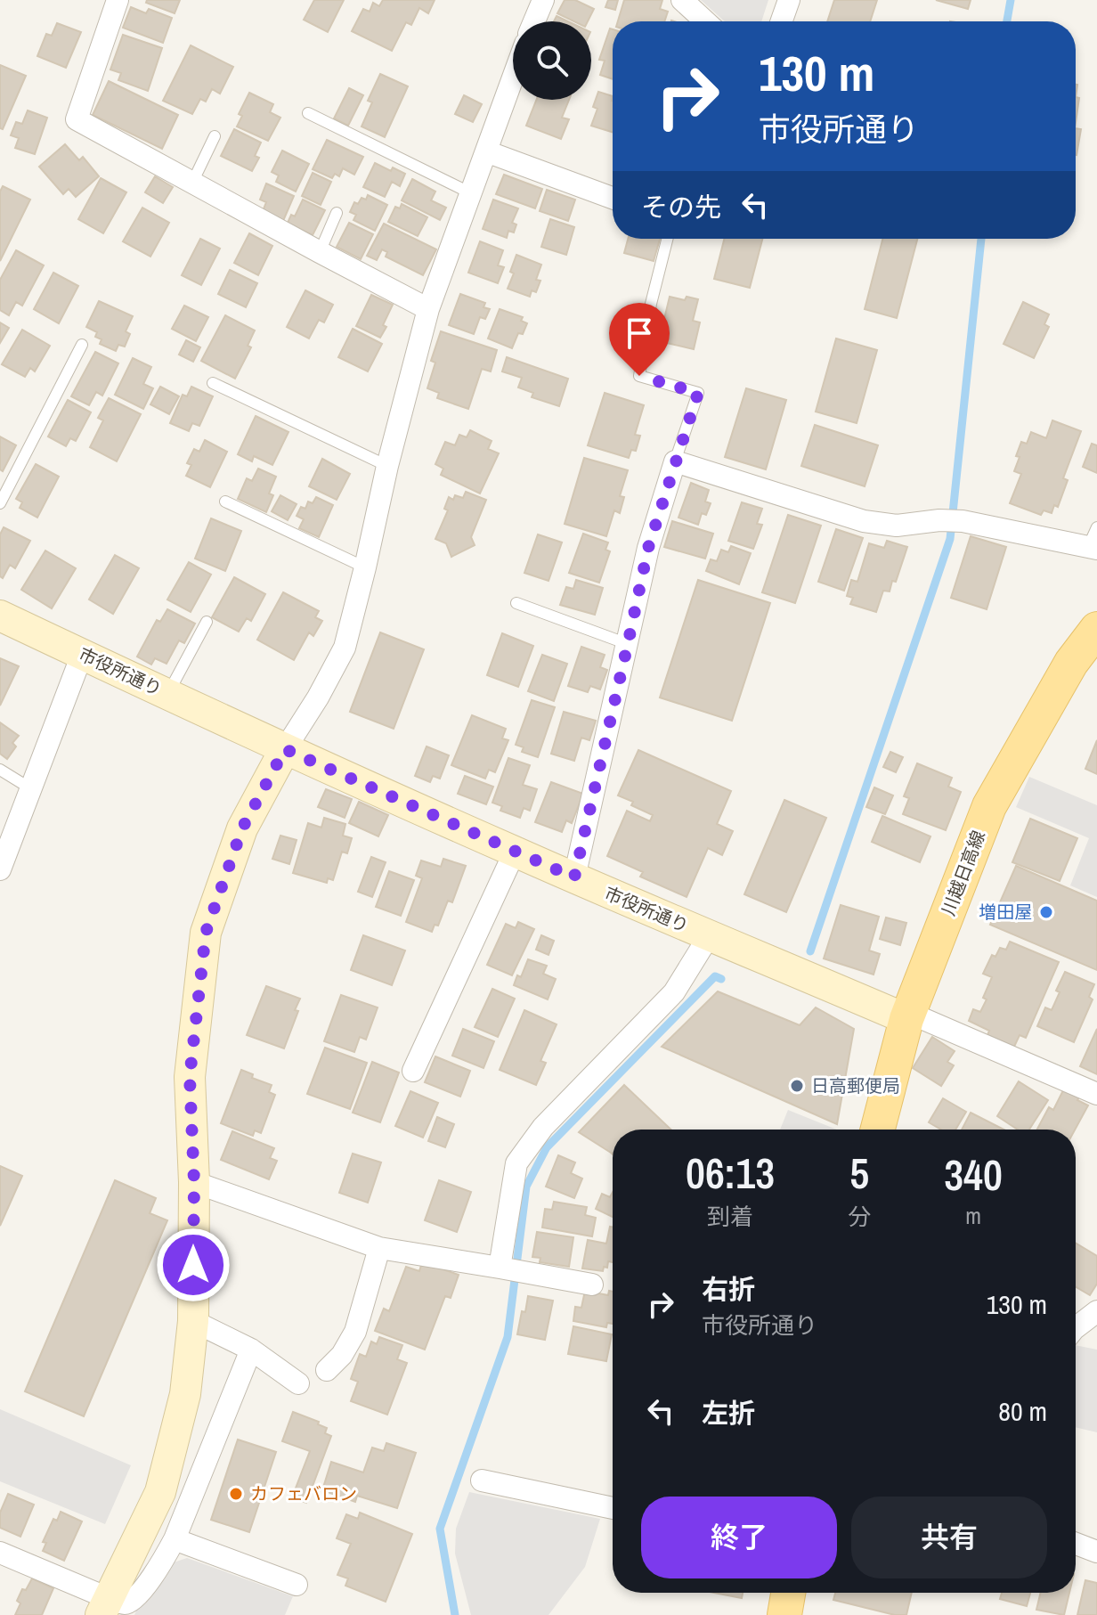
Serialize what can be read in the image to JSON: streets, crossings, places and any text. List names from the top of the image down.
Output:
{
  "streets": {
    "main road": ["川越日高線"],
    "street": ["市役所通り"]
  },
  "crossings": [
    ["市役所通り", "川越日高線"]
  ],
  "places": ["増田屋", "日高郵便局", "カフェバロン"],
  "page": {
    "turn": ["130 m", "市役所通り"],
    "then": "その先",
    "eta": [
      "06:13",
      "到着",
      "5",
      "分",
      "340",
      "m"
    ],
    "list": [
      {
        "name": "右折",
        "note": "市役所通り",
        "value": "130 m"
      },
      {
        "name": "左折",
        "value": "80 m"
      }
    ],
    "buttons": ["終了", "共有"]
  }
}
